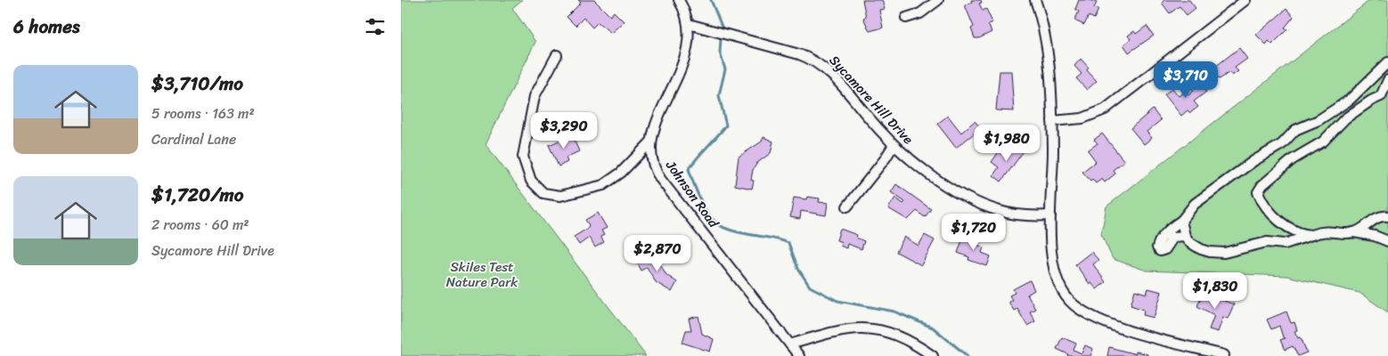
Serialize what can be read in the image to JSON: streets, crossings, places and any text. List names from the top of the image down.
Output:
{
  "streets": {
    "street": ["Sycamore Hill Drive", "Johnson Road"]
  },
  "crossings": [
    ["Sycamore Hill Drive", "Johnson Road"]
  ],
  "parks": ["Skiles Test Nature Park"],
  "page": {
    "heading": "6 homes",
    "list": [
      {
        "name": "$3,710/mo",
        "note": "5 rooms · 163 m² · Cardinal Lane"
      },
      {
        "name": "$1,720/mo",
        "note": "2 rooms · 60 m² · Sycamore Hill Drive"
      }
    ],
    "price": [
      "$3,710",
      "$3,290",
      "$1,980",
      "$1,720",
      "$2,870",
      "$1,830"
    ]
  }
}
